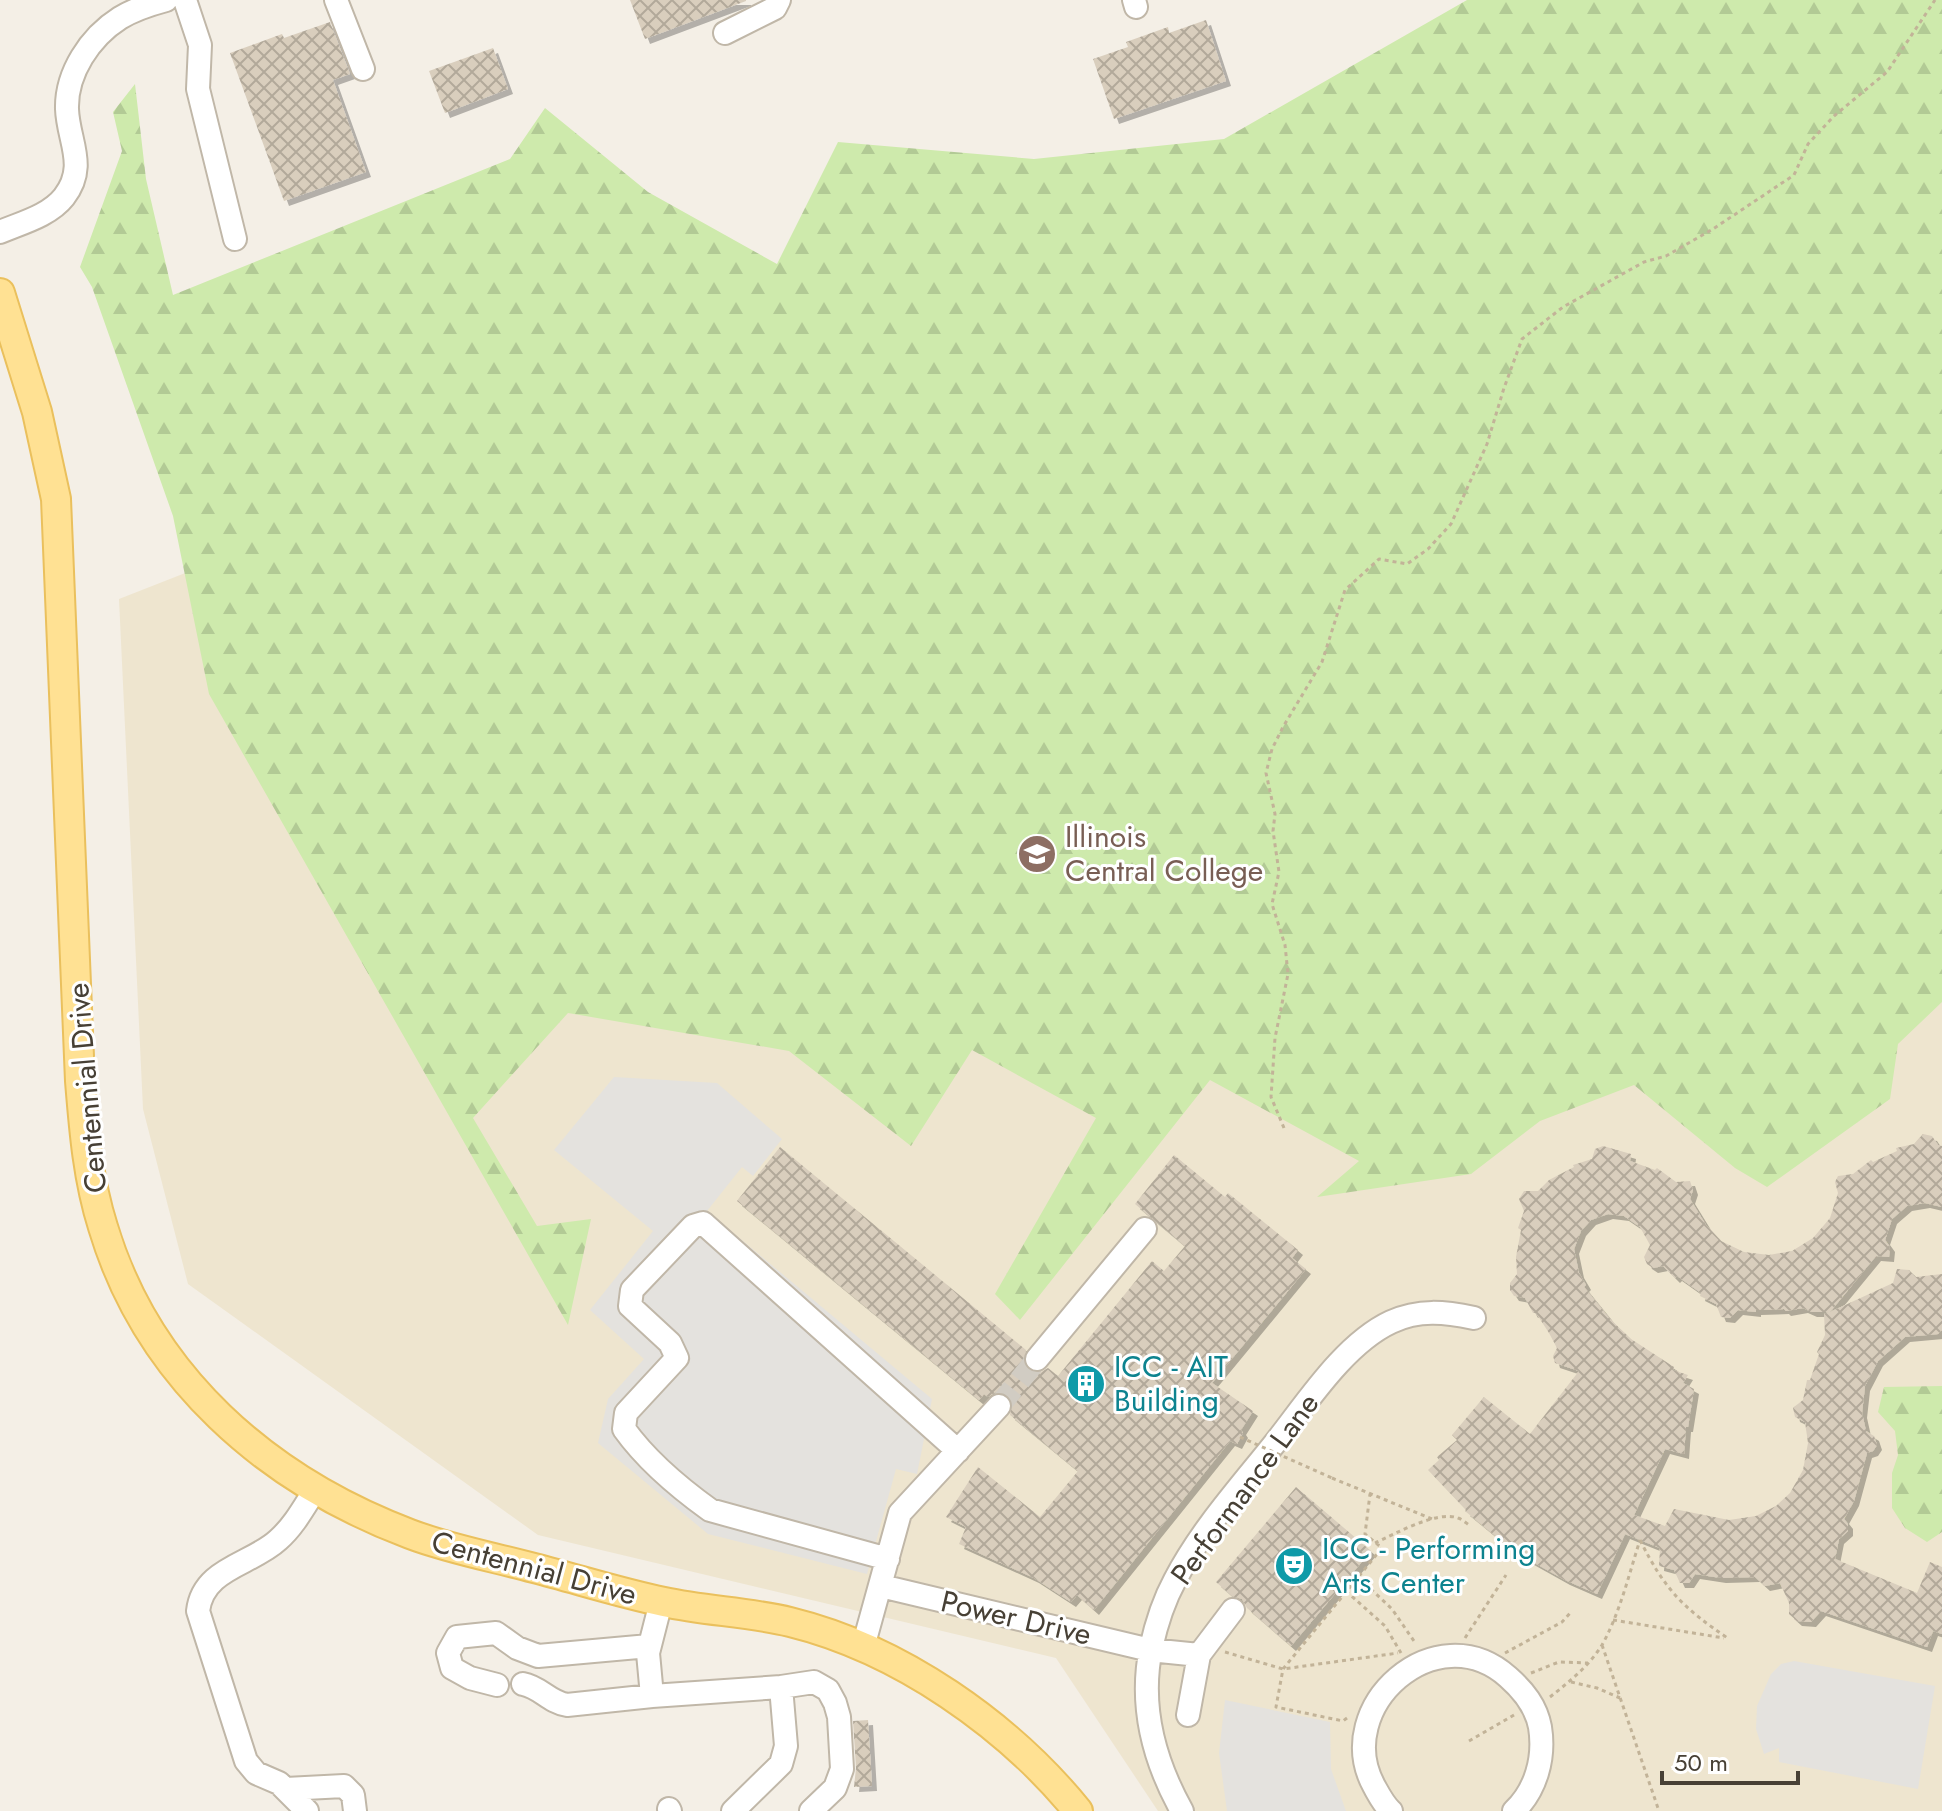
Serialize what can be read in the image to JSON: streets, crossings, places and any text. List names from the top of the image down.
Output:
{
  "streets": {
    "main road": ["Centennial Drive"],
    "street": ["Performance Lane", "Power Drive"]
  },
  "crossings": [
    ["Performance Lane", "Power Drive"]
  ],
  "places": {
    "school or university": ["Illinois Central College"],
    "building": ["ICC - AIT Building"],
    "theatre": ["ICC - Performing Arts Center"]
  },
  "scale_bar": "50 m"
}
